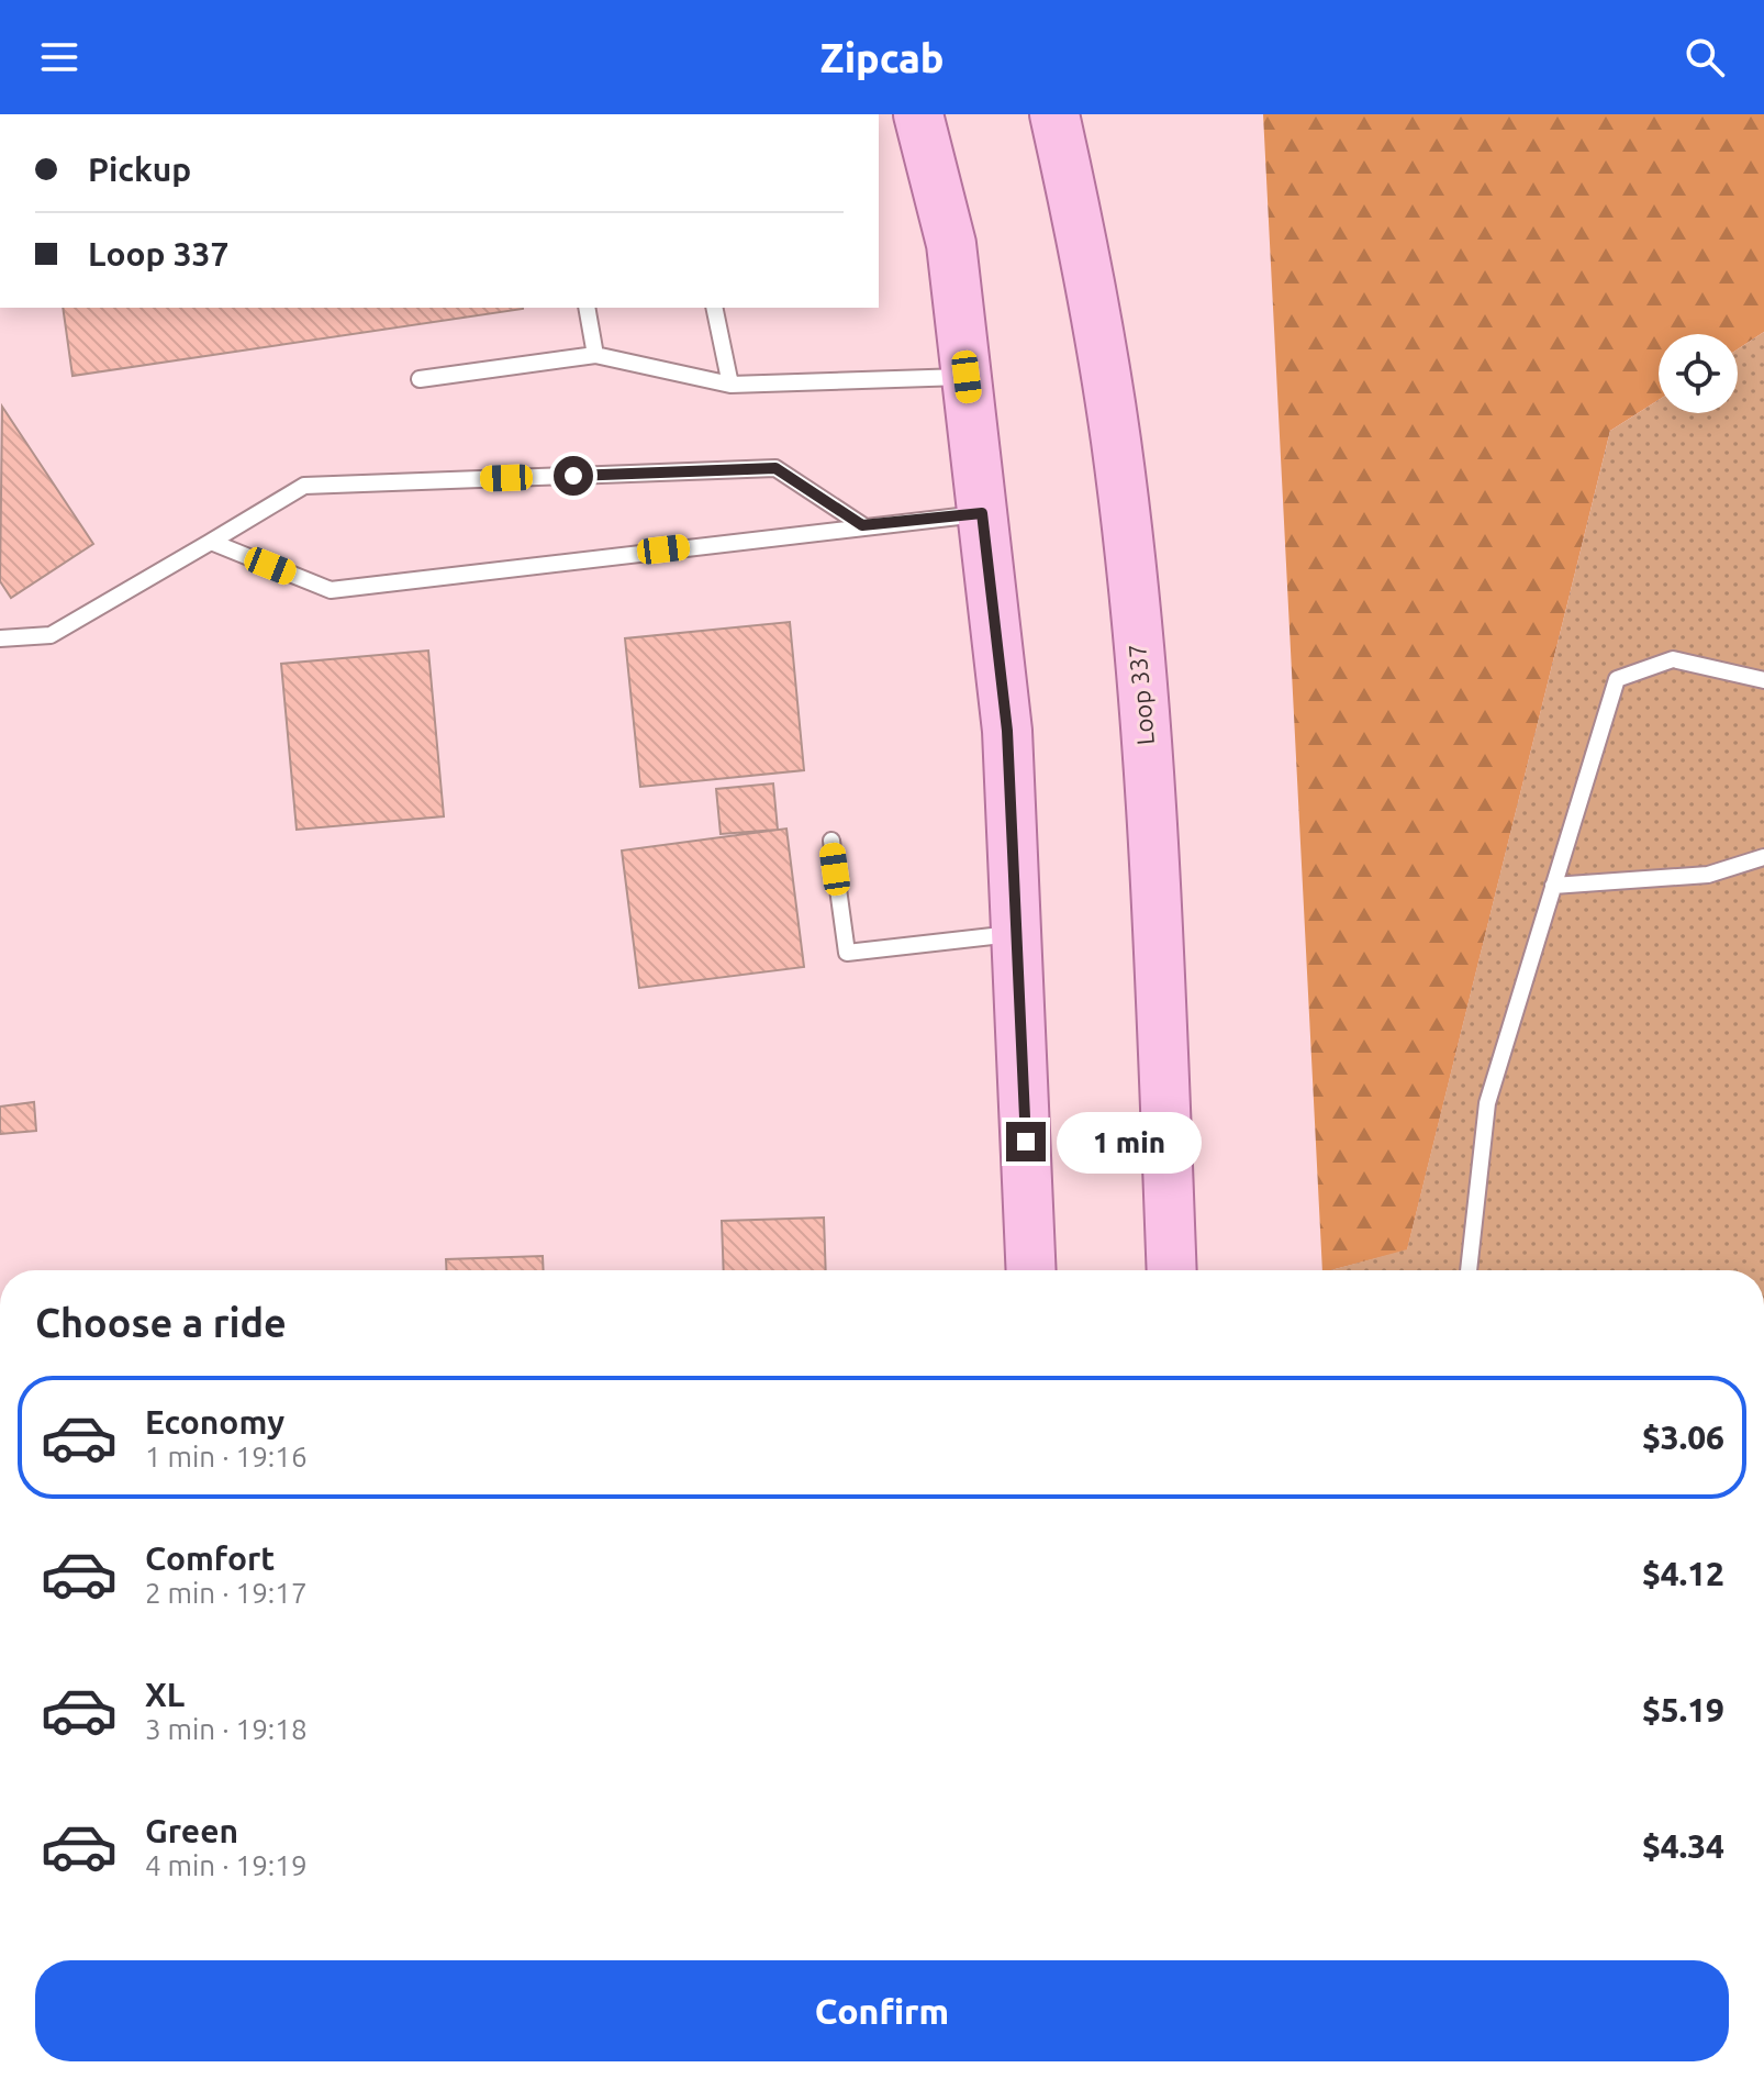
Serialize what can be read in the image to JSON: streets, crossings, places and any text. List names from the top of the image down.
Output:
{
  "streets": {
    "main road": ["Loop 337"]
  },
  "page": {
    "header": "Zipcab",
    "banner": ["Pickup", "Loop 337"],
    "bubble": "1 min",
    "heading": "Choose a ride",
    "list": [
      {
        "name": "Economy",
        "note": "1 min · 19:16",
        "value": "$3.06"
      },
      {
        "name": "Comfort",
        "note": "2 min · 19:17",
        "value": "$4.12"
      },
      {
        "name": "XL",
        "note": "3 min · 19:18",
        "value": "$5.19"
      },
      {
        "name": "Green",
        "note": "4 min · 19:19",
        "value": "$4.34"
      }
    ],
    "buttons": "Confirm"
  }
}
